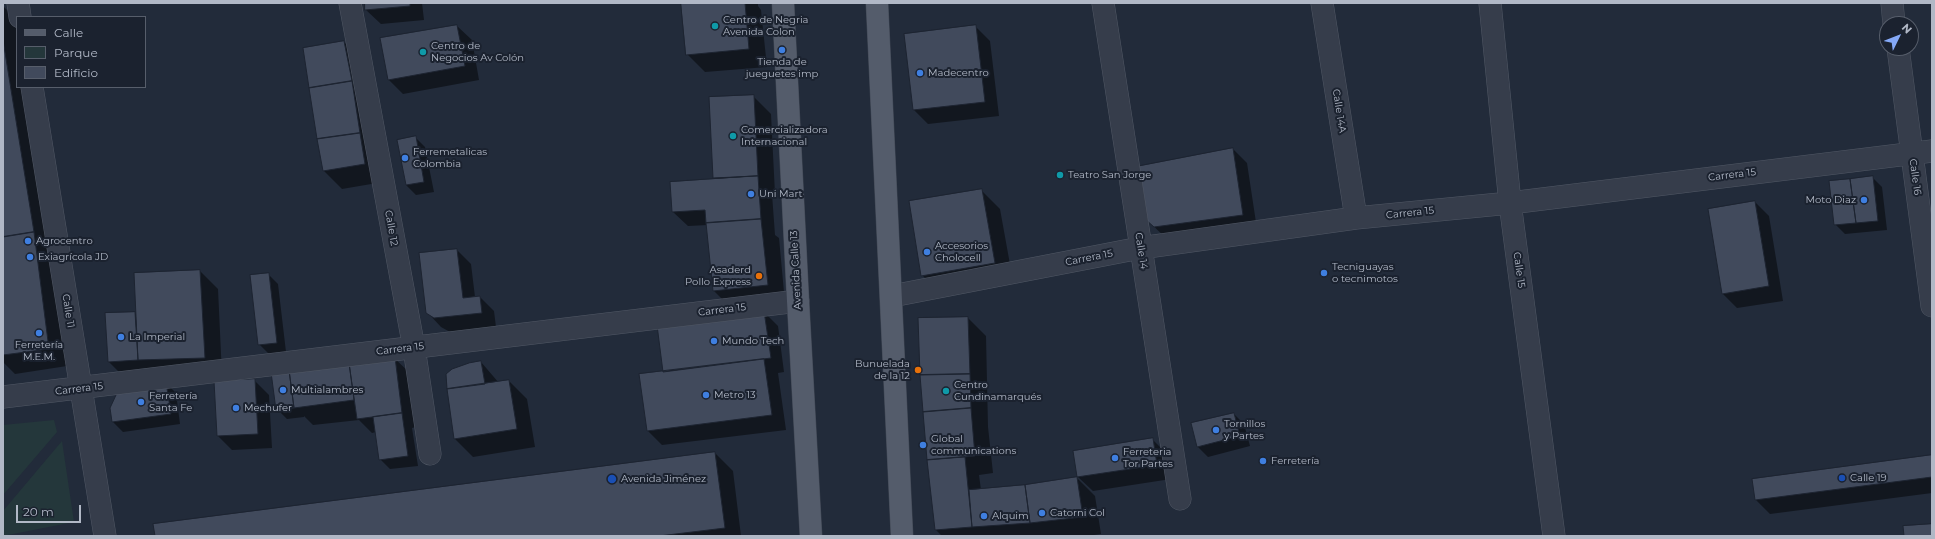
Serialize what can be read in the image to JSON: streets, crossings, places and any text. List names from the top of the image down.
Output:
{
  "streets": {
    "main road": ["Avenida Calle 13"],
    "street": [
      "Calle 14A",
      "Carrera 15",
      "Calle 16",
      "Calle 12",
      "Calle 14",
      "Calle 15",
      "Calle 11"
    ]
  },
  "crossings": [
    ["Calle 14A", "Carrera 15"],
    ["Carrera 15", "Calle 16"],
    ["Carrera 15", "Calle 12"],
    ["Carrera 15", "Calle 14"],
    ["Carrera 15", "Avenida Calle 13"],
    ["Carrera 15", "Calle 15"],
    ["Carrera 15", "Calle 11"]
  ],
  "places": [
    "Centro de Negria Avenida Colon",
    "Tienda de jueguetes imp",
    "Centro de Negocios Av Colón",
    "Madecentro",
    "Comercializadora Internacional",
    "Ferremetalicas Colombia",
    "Teatro San Jorge",
    "Uni Mart",
    "Moto Diaz",
    "Agrocentro",
    "Accesorios Cholocell",
    "Exiagrícola JD",
    "Tecniguayas o tecnimotos",
    "Asaderd Pollo Express",
    "Ferretería M.E.M.",
    "La Imperial",
    "Mundo Tech",
    "Bunuelada de la 12",
    "Multialambres",
    "Centro Cundinamarqués",
    "Metro 13",
    "Ferretería Santa Fe",
    "Mechufer",
    "Tornillos y Partes",
    "Global communications",
    "Ferreteria Tor Partes",
    "Ferretería",
    "Calle 19",
    "Avenida Jiménez",
    "Catorni Col",
    "Alquim"
  ],
  "legend": ["Calle", "Parque", "Edificio"],
  "scale_bar": "20 m",
  "north": "top right"
}
